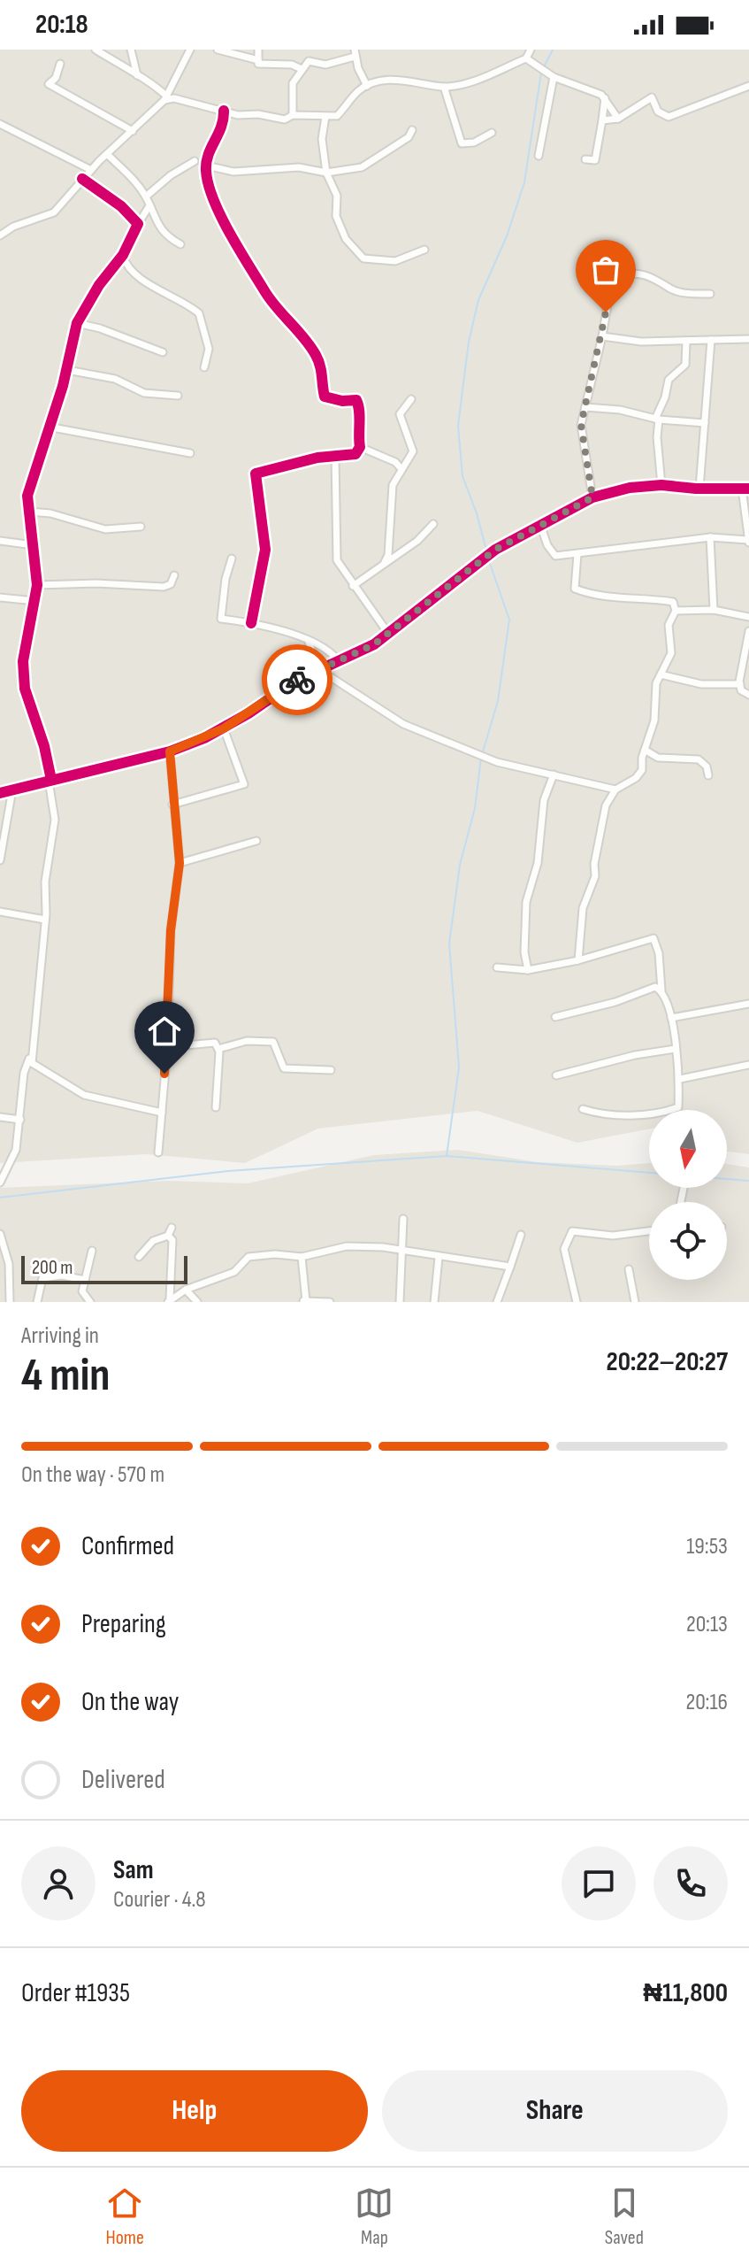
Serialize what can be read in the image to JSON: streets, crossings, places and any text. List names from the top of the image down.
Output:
{
  "scale_bar": "200 m",
  "north": "bottom",
  "page": {
    "status": "20:18",
    "scale": "200 m",
    "heading": ["4 min", "Arriving in", "20:22–20:27"],
    "panel": [
      "Sam",
      "Courier · 4.8",
      "Order #1935",
      "₦11,800"
    ],
    "bar": "On the way · 570 m",
    "list": [
      ["Confirmed", "19:53"],
      ["Preparing", "20:13"],
      ["On the way", "20:16"],
      "Delivered"
    ],
    "buttons": ["Help", "Share"],
    "tabs": ["Home", "Map", "Saved"]
  }
}
